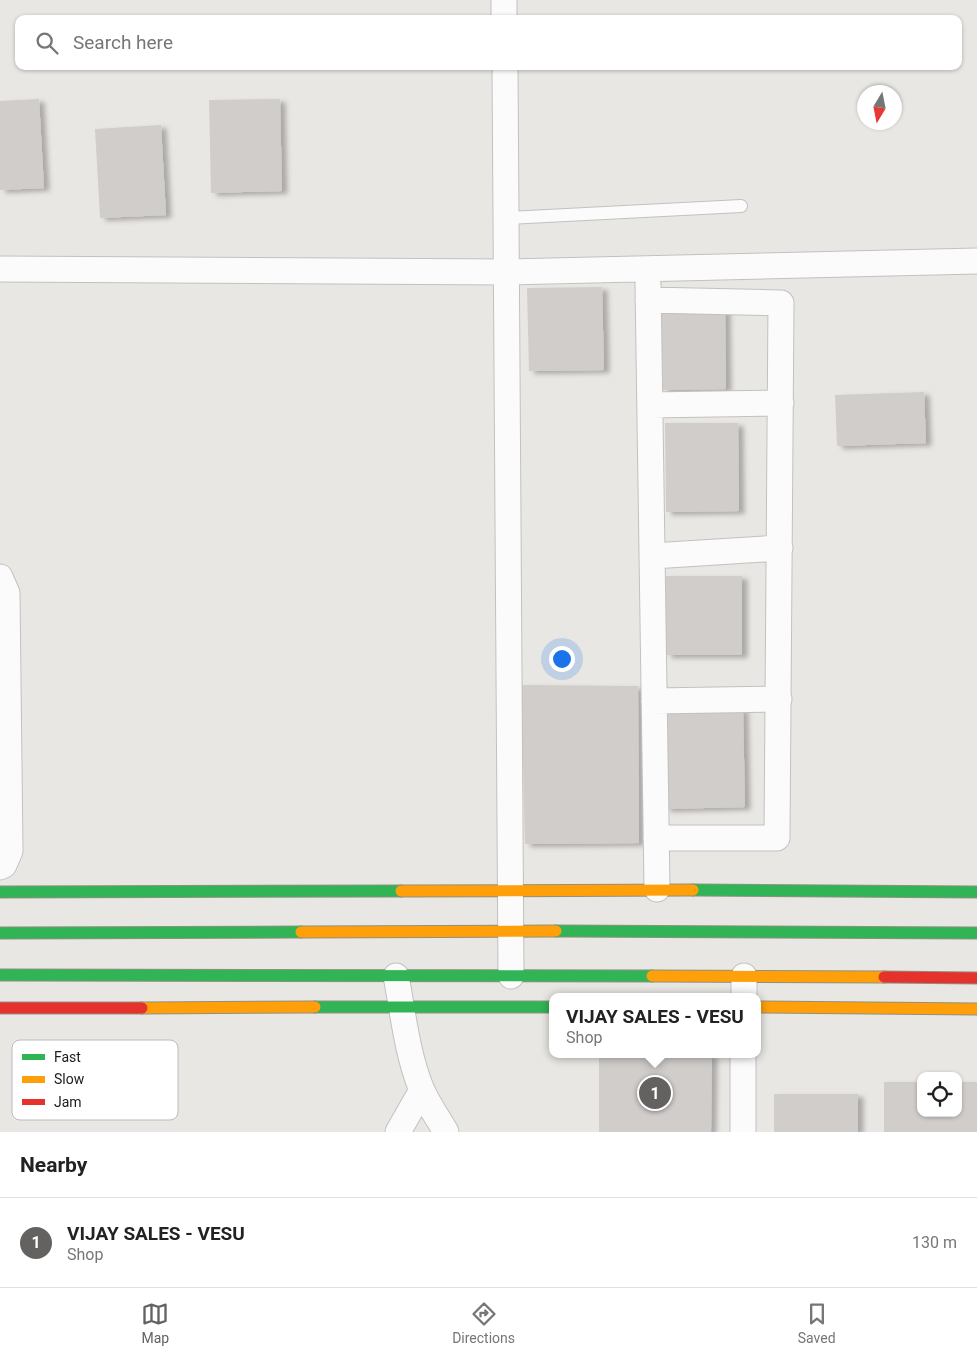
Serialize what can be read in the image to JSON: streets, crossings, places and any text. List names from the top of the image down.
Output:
{
  "legend": ["Fast", "Slow", "Jam"],
  "north": "bottom",
  "page": {
    "search": "Search here",
    "popup": ["VIJAY SALES - VESU", "Shop"],
    "pins": "1",
    "heading": "Nearby",
    "list": [
      {
        "mark": "1",
        "name": "VIJAY SALES - VESU",
        "note": "Shop",
        "value": "130 m"
      }
    ],
    "nav": ["Map", "Directions", "Saved"]
  }
}
